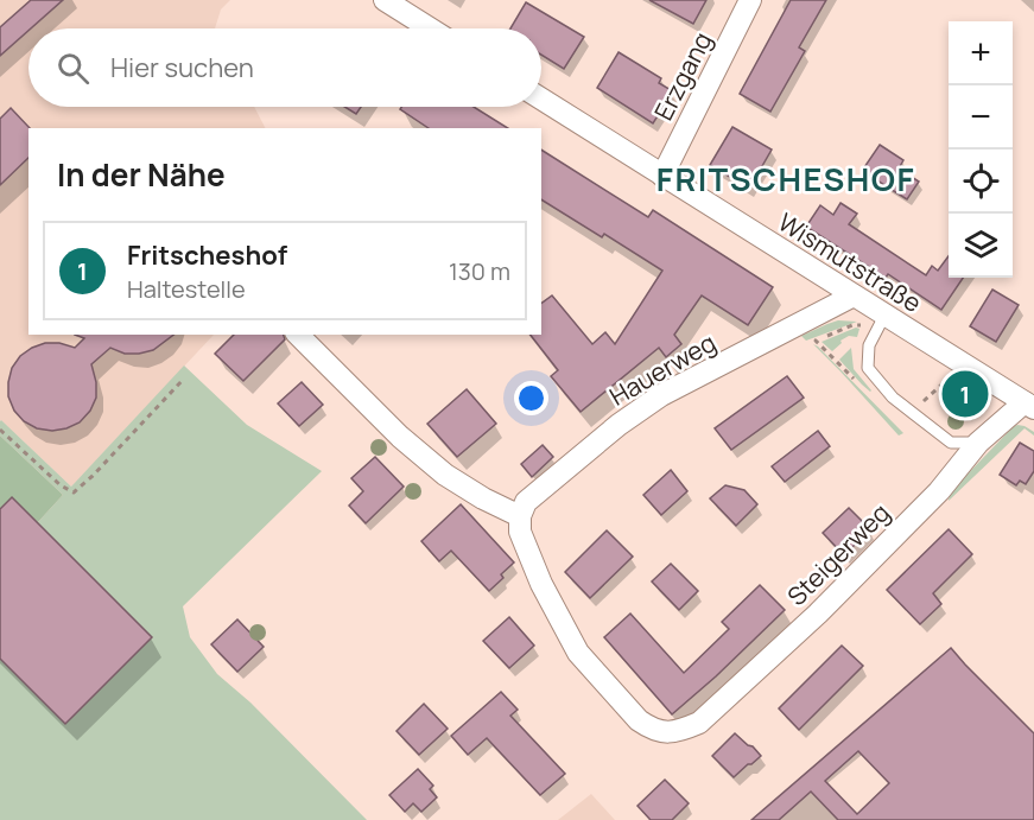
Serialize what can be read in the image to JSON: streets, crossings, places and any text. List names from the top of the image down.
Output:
{
  "streets": {
    "street": [
      "Erzgang",
      "Wismutstraße",
      "Hauerweg",
      "Steigerweg"
    ]
  },
  "crossings": [
    ["Erzgang", "Wismutstraße"],
    ["Wismutstraße", "Hauerweg"],
    ["Wismutstraße", "Steigerweg"],
    ["Hauerweg", "Steigerweg"]
  ],
  "districts": ["FRITSCHESHOF"],
  "page": {
    "map_buttons": ["+", "−"],
    "search": "Hier suchen",
    "heading": "In der Nähe",
    "list": [
      {
        "mark": "1",
        "name": "Fritscheshof",
        "note": "Haltestelle",
        "value": "130 m"
      }
    ],
    "pins": "1"
  }
}
